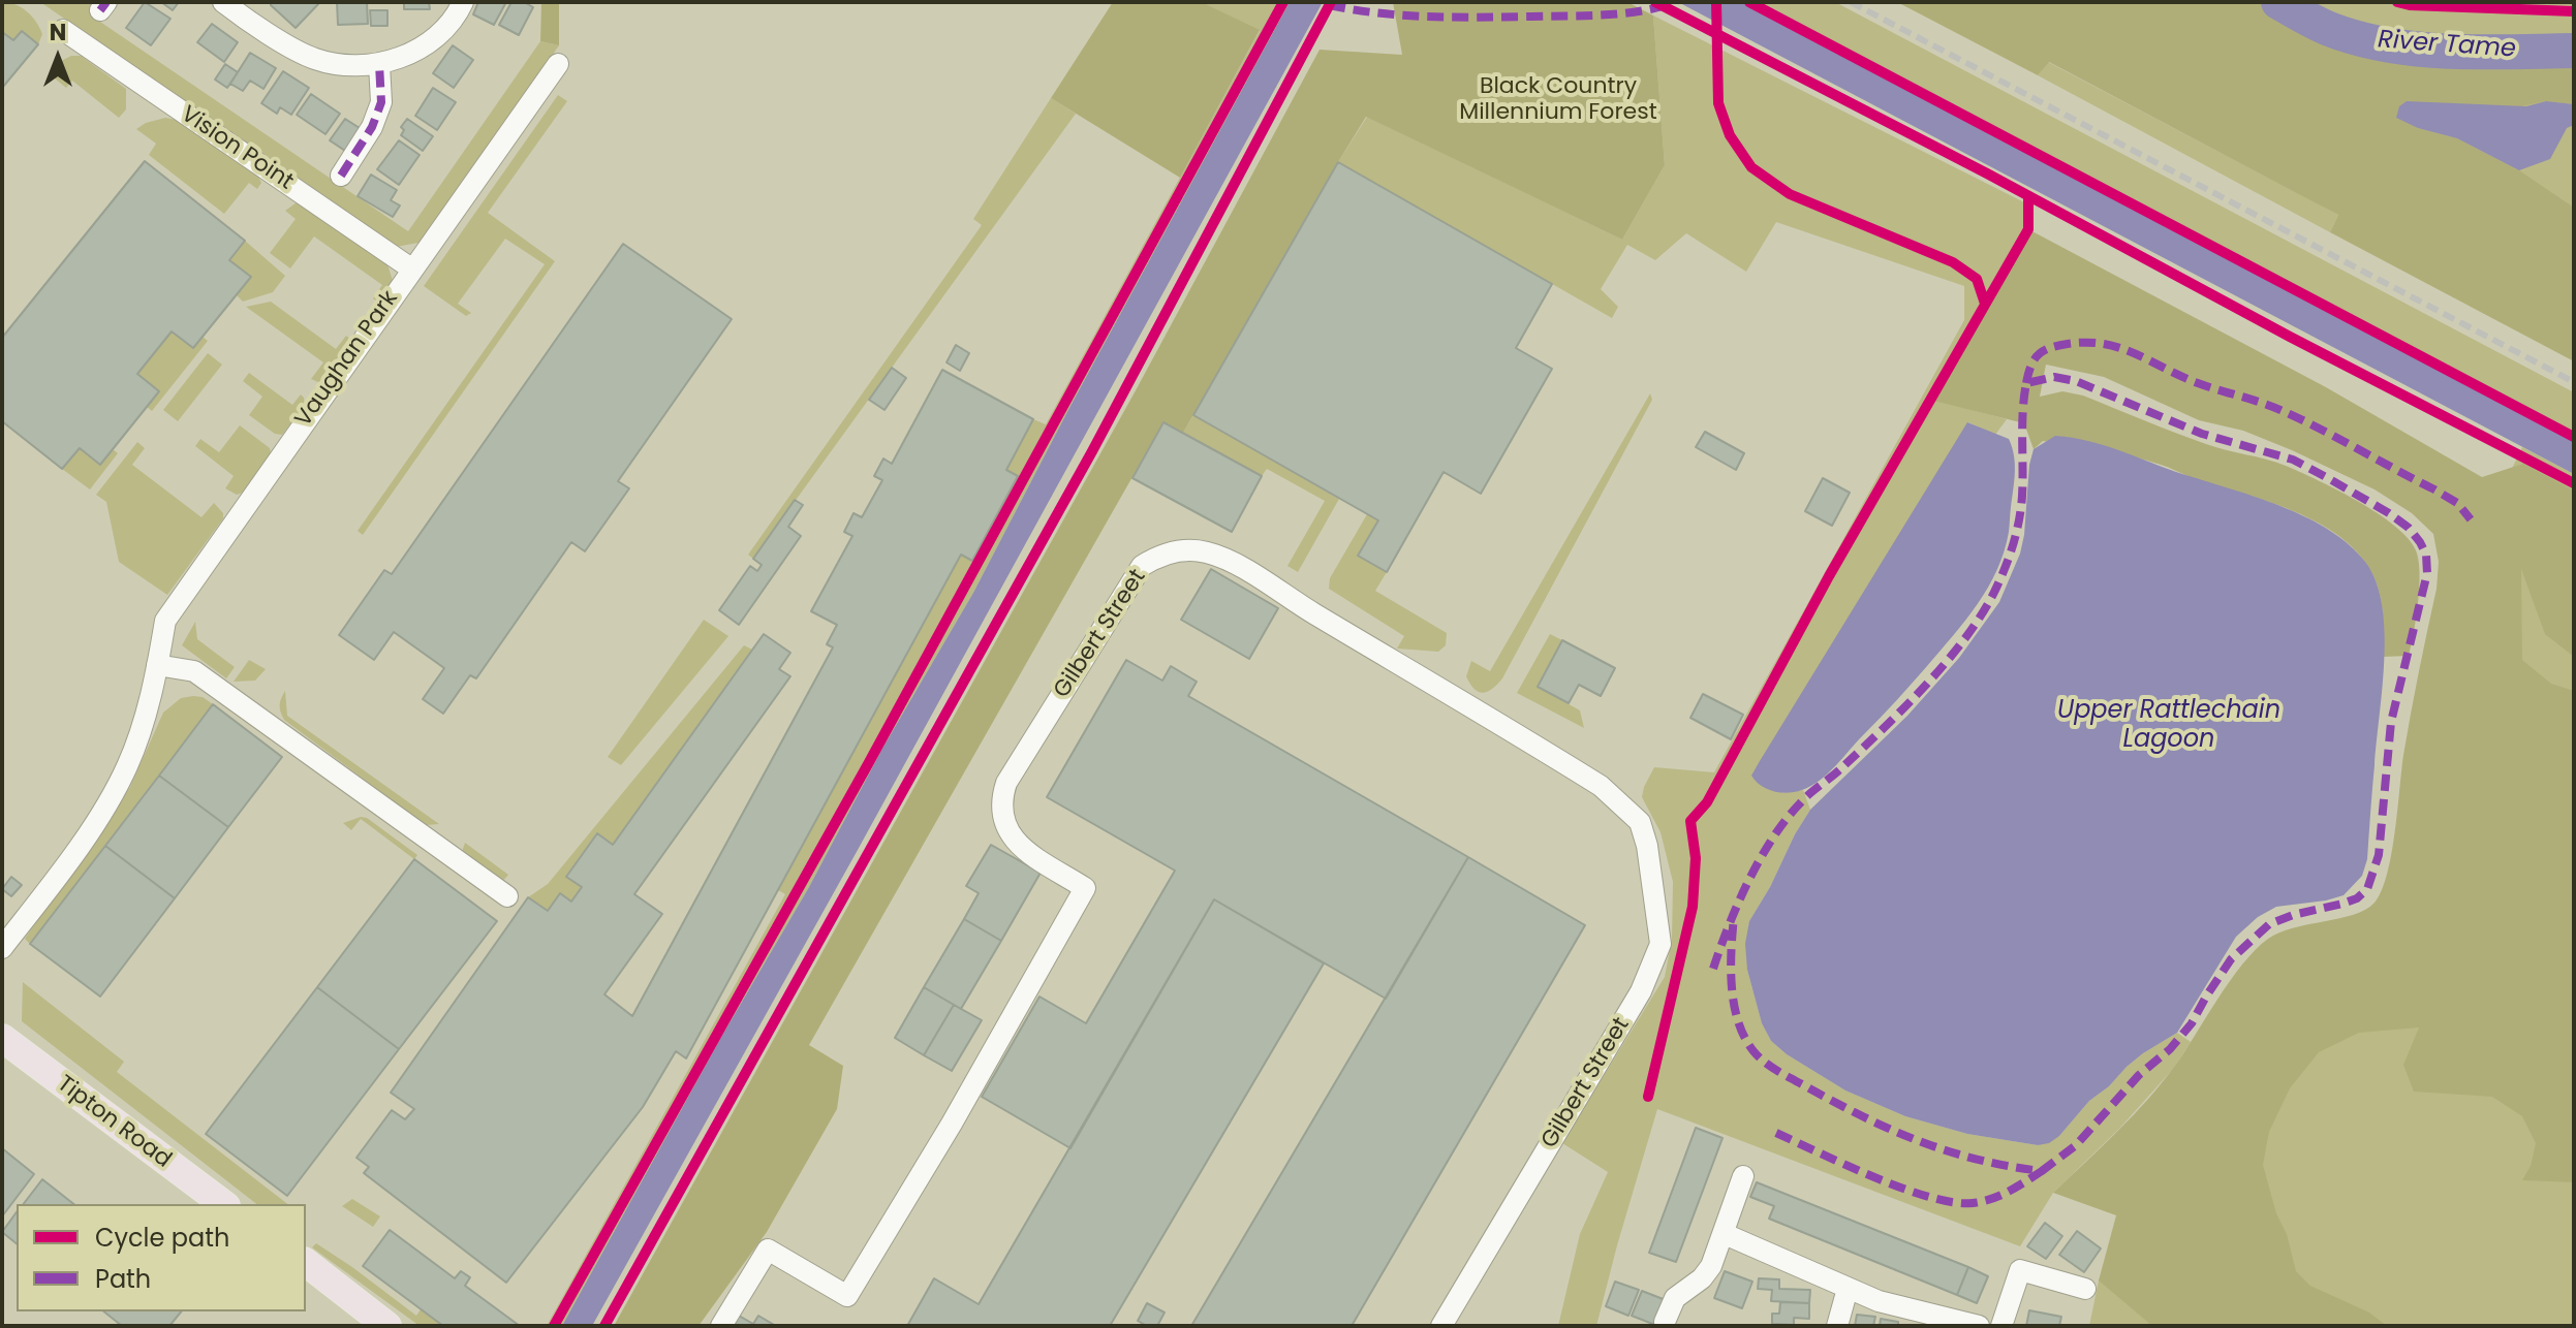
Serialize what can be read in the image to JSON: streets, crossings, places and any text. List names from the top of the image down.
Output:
{
  "streets": {
    "main road": ["Tipton Road"],
    "street": ["Vision Point", "Vaughan Park", "Gilbert Street"]
  },
  "crossings": [
    ["Vision Point", "Vaughan Park"]
  ],
  "water": ["River Tame", "Upper Rattlechain Lagoon"],
  "parks": ["Black Country Millennium Forest"],
  "legend": ["Cycle path", "Path"],
  "north": "top"
}
